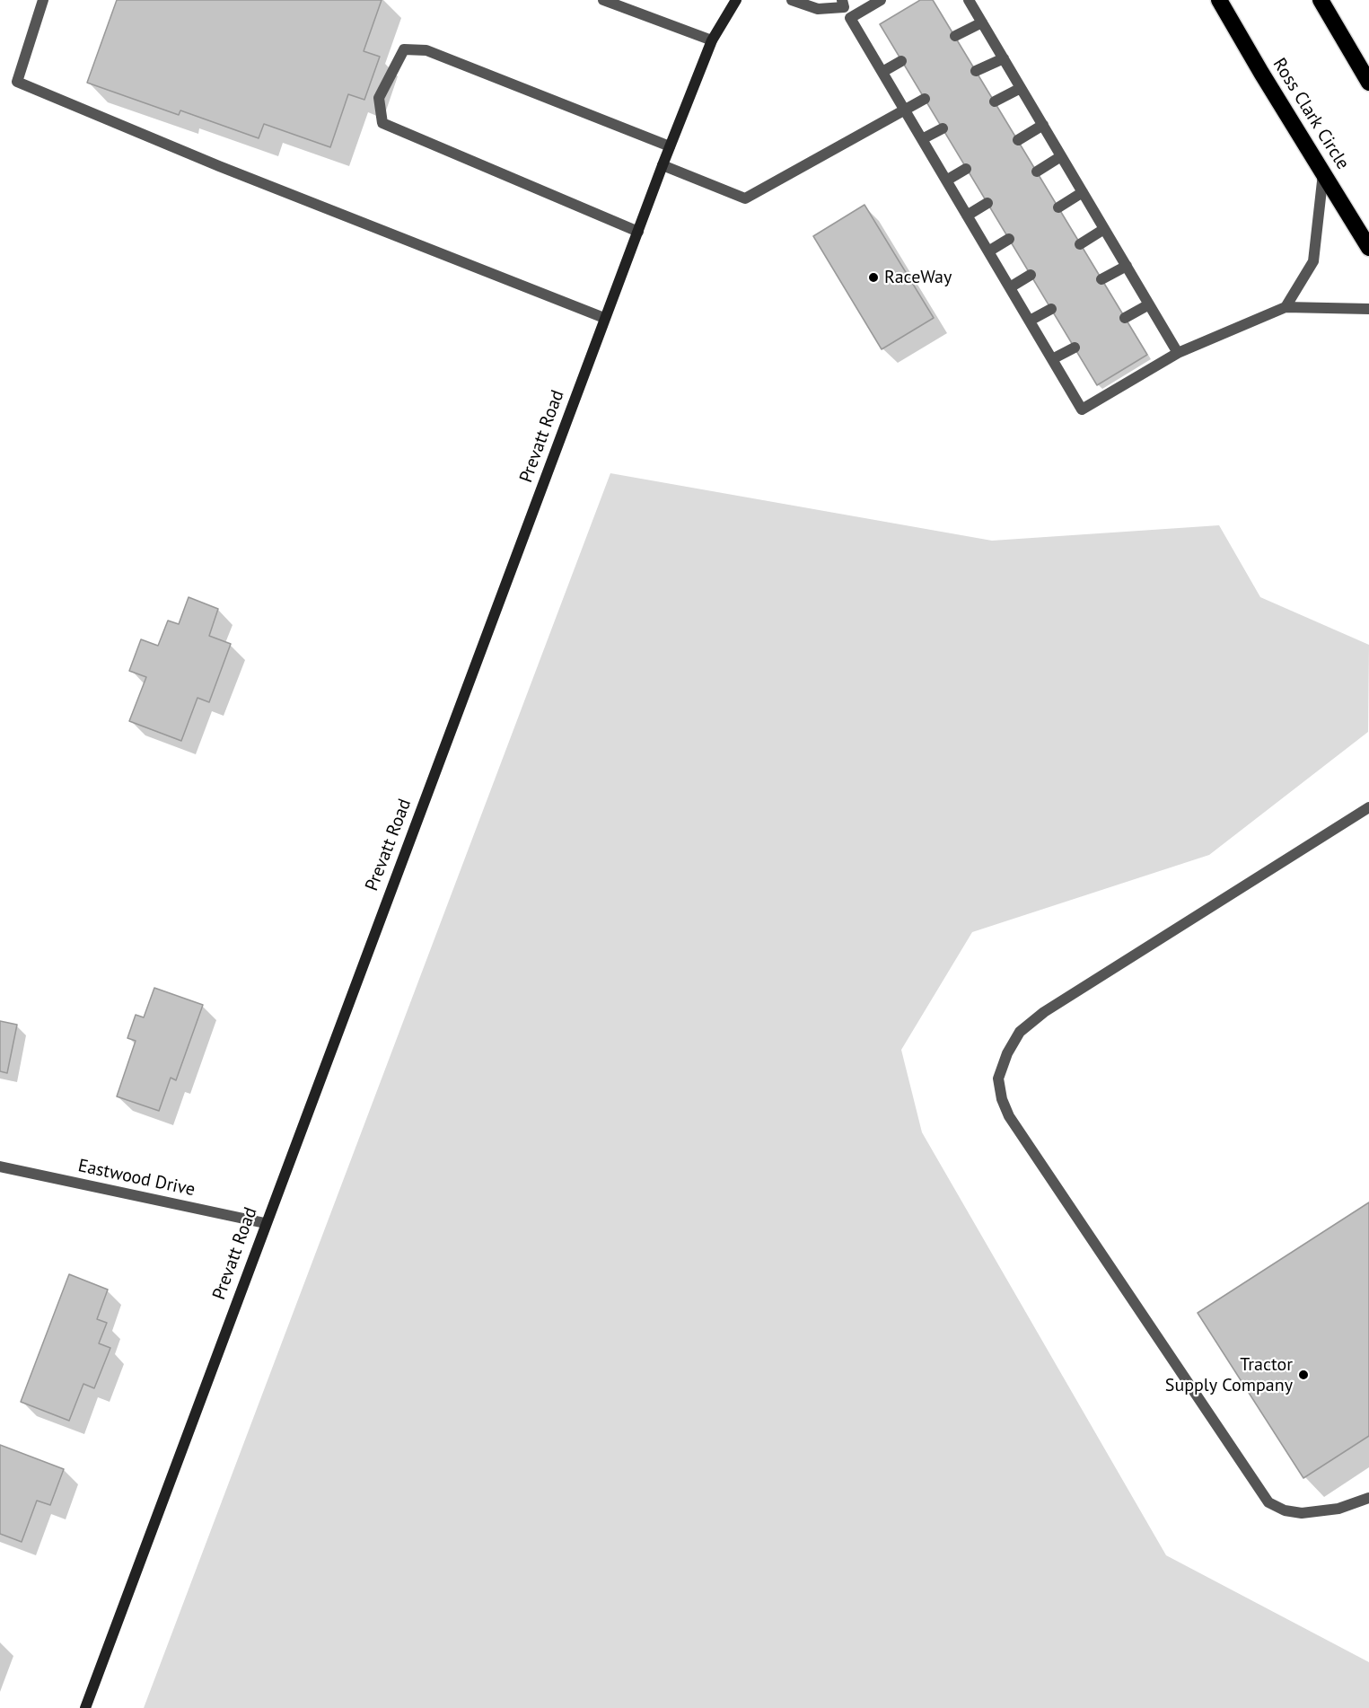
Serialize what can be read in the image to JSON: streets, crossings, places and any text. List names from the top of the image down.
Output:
{
  "streets": {
    "highway": ["Ross Clark Circle"],
    "street": ["Prevatt Road", "Eastwood Drive"]
  },
  "crossings": [
    ["Prevatt Road", "Eastwood Drive"]
  ],
  "places": ["RaceWay", "Tractor Supply Company"]
}
